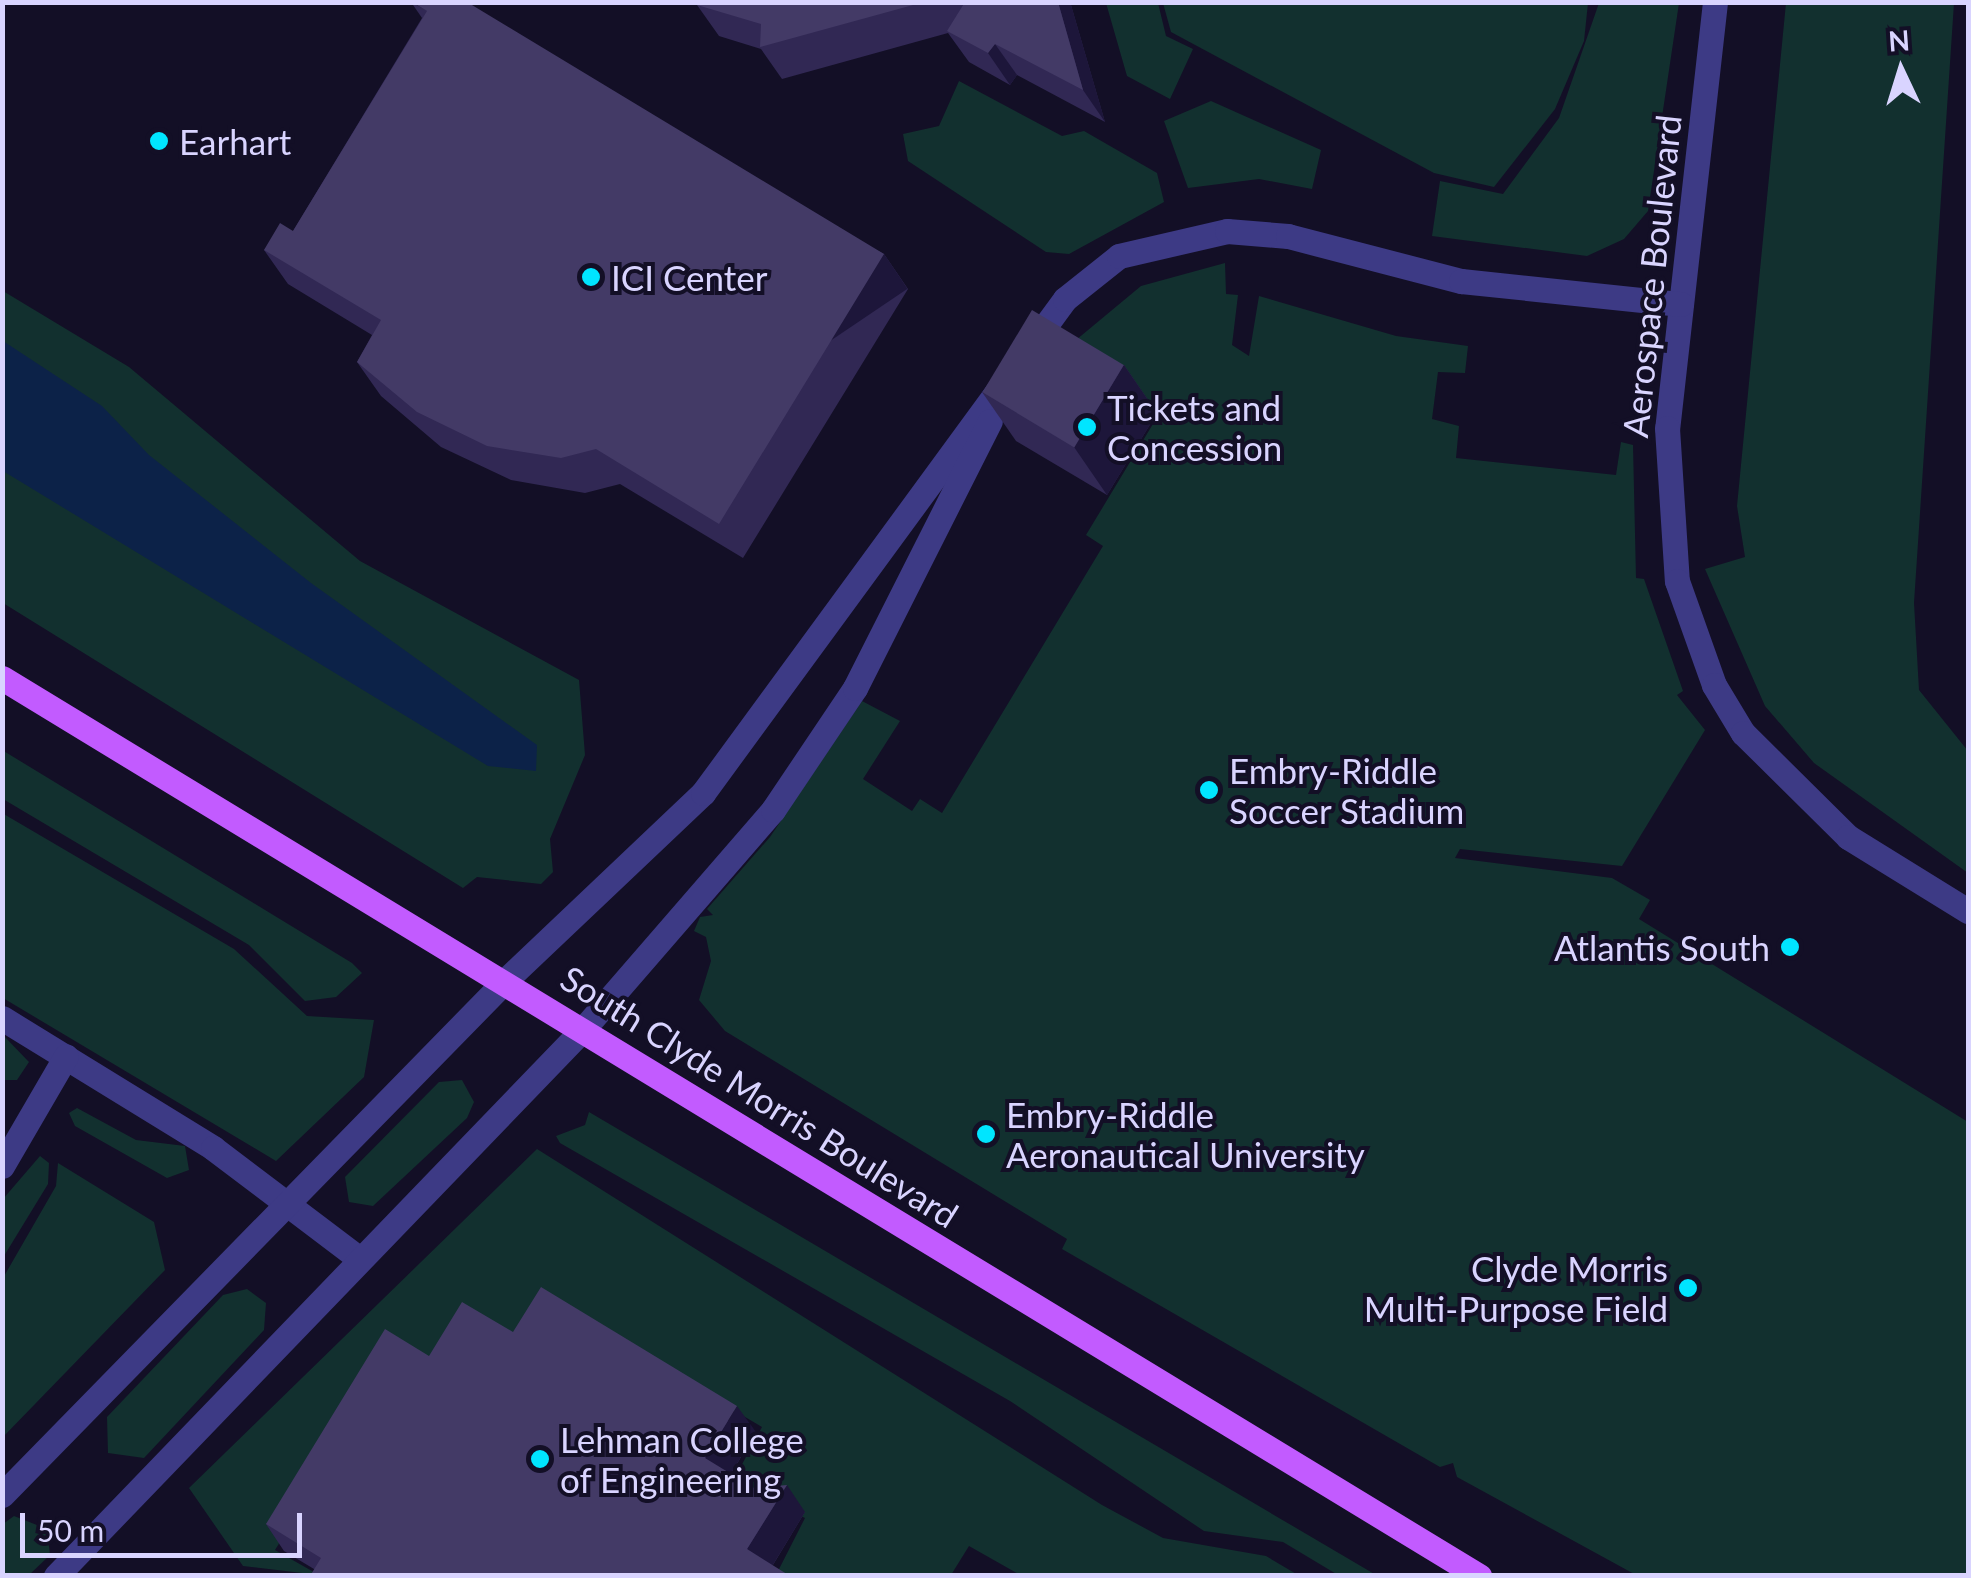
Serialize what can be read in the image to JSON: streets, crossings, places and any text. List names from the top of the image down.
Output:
{
  "streets": {
    "main road": ["South Clyde Morris Boulevard"],
    "street": ["Aerospace Boulevard"]
  },
  "places": [
    "Earhart",
    "ICI Center",
    "Tickets and Concession",
    "Embry-Riddle Soccer Stadium",
    "Atlantis South",
    "Embry-Riddle Aeronautical University",
    "Clyde Morris Multi-Purpose Field",
    "Lehman College of Engineering"
  ],
  "scale_bar": "50 m",
  "north": "top"
}
